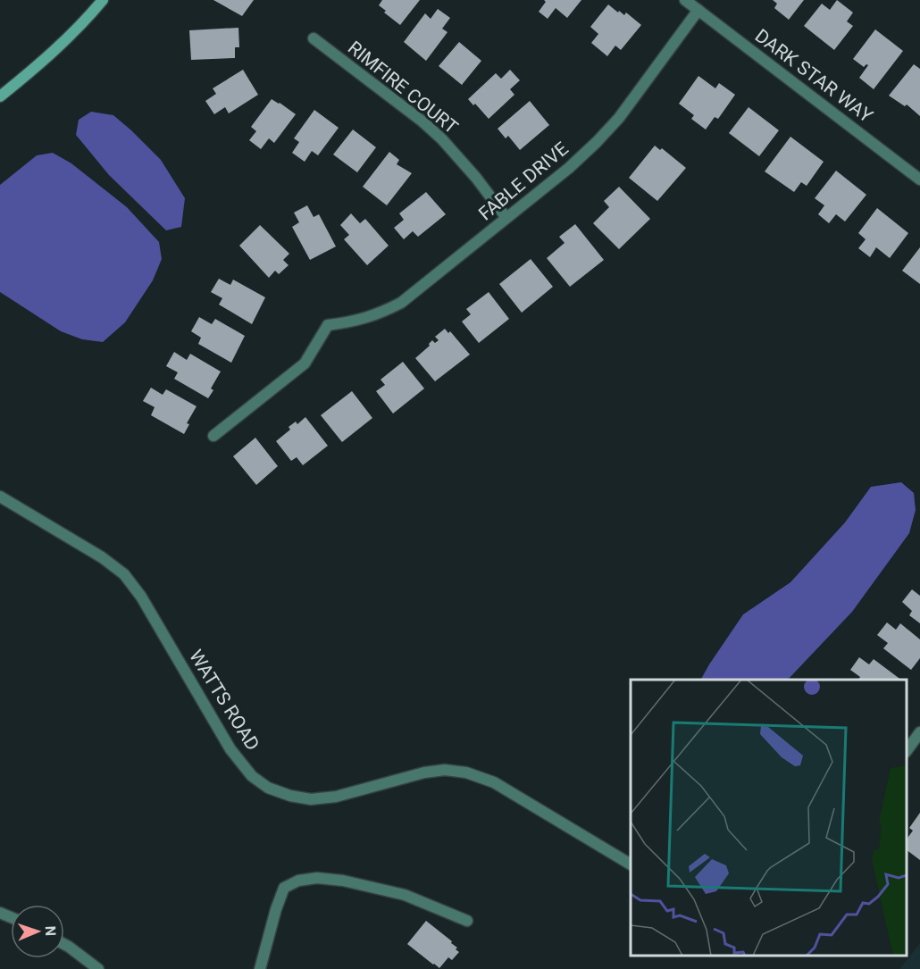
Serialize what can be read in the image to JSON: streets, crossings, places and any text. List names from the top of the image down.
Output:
{
  "streets": {
    "street": [
      "DARK STAR WAY",
      "RIMFIRE COURT",
      "FABLE DRIVE",
      "WATTS ROAD"
    ]
  },
  "crossings": [
    ["DARK STAR WAY", "FABLE DRIVE"],
    ["RIMFIRE COURT", "FABLE DRIVE"]
  ],
  "north": "right"
}
